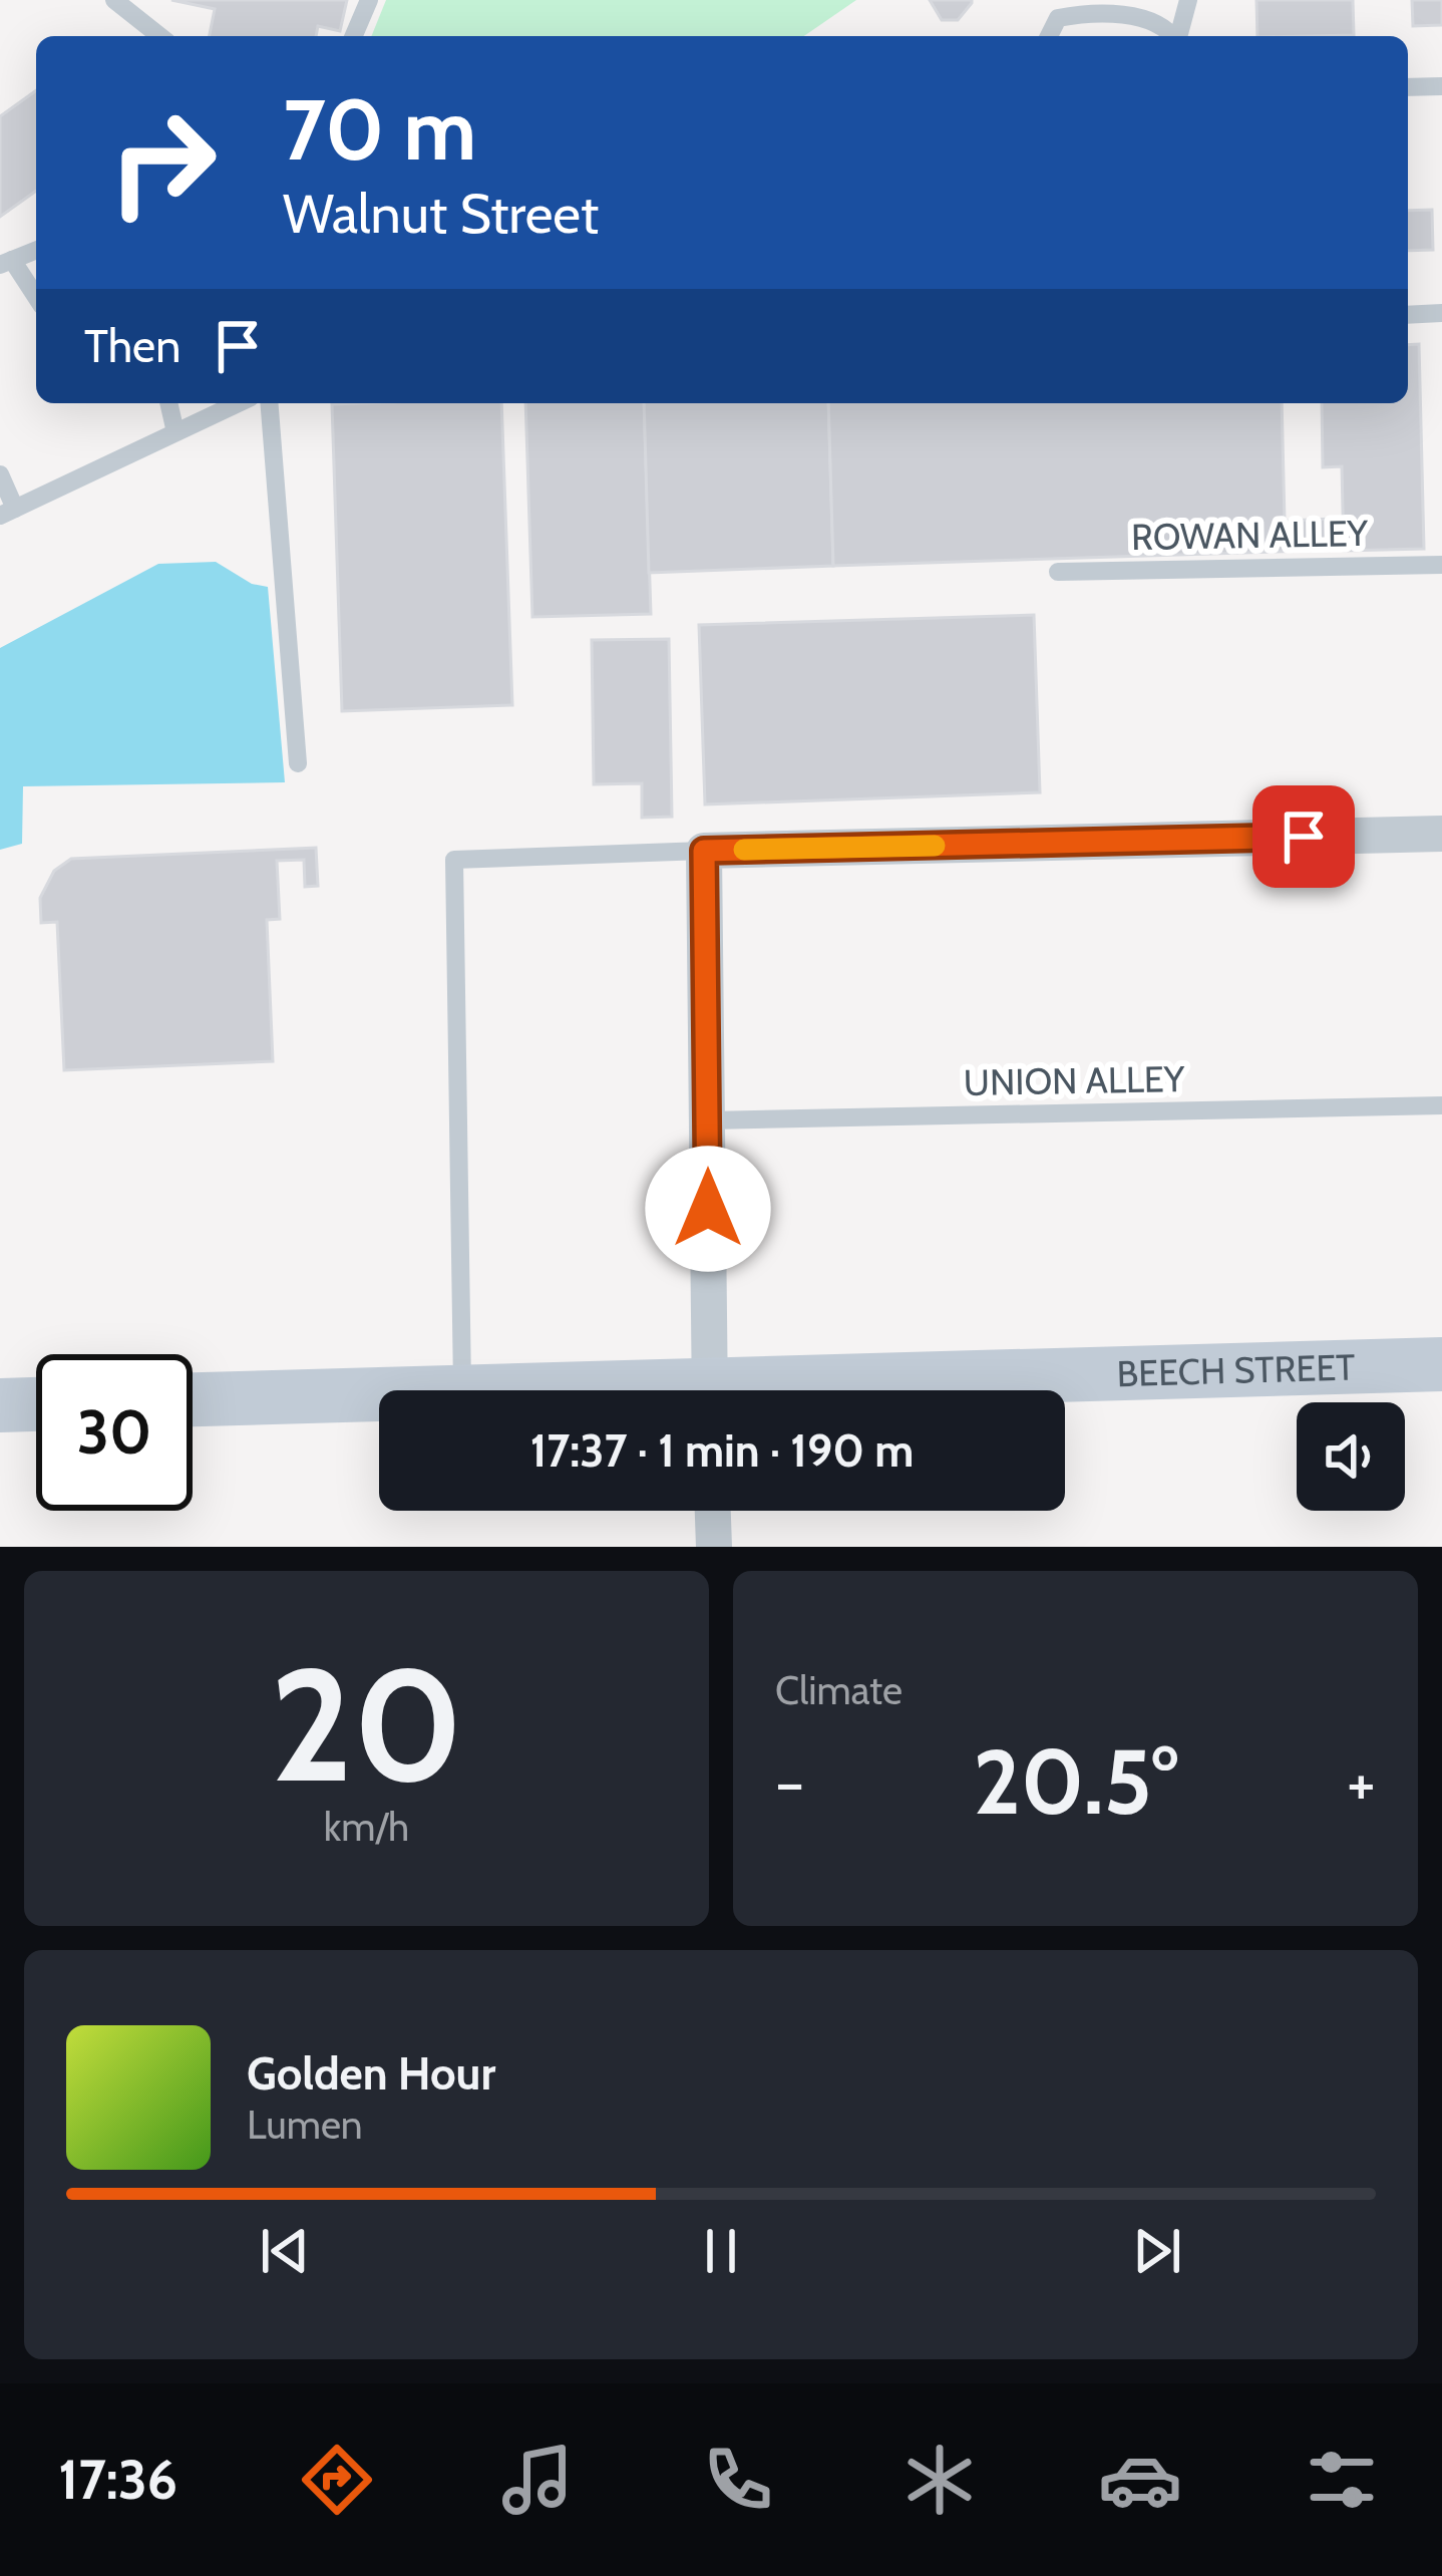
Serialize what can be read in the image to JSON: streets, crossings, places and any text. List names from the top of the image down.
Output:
{
  "streets": {
    "street": ["BEECH STREET"],
    "lane": ["ROWAN ALLEY", "UNION ALLEY"]
  },
  "page": {
    "turn": ["70 m", "Walnut Street"],
    "then": "Then",
    "limit": "30",
    "trip": "17:37 · 1 min · 190 m",
    "tile": [
      ["20", "km/h"],
      "Climate"
    ],
    "heat": ["−", "20.5°", "+"],
    "song": ["Golden Hour", "Lumen"],
    "tabs": "17:36"
  }
}
